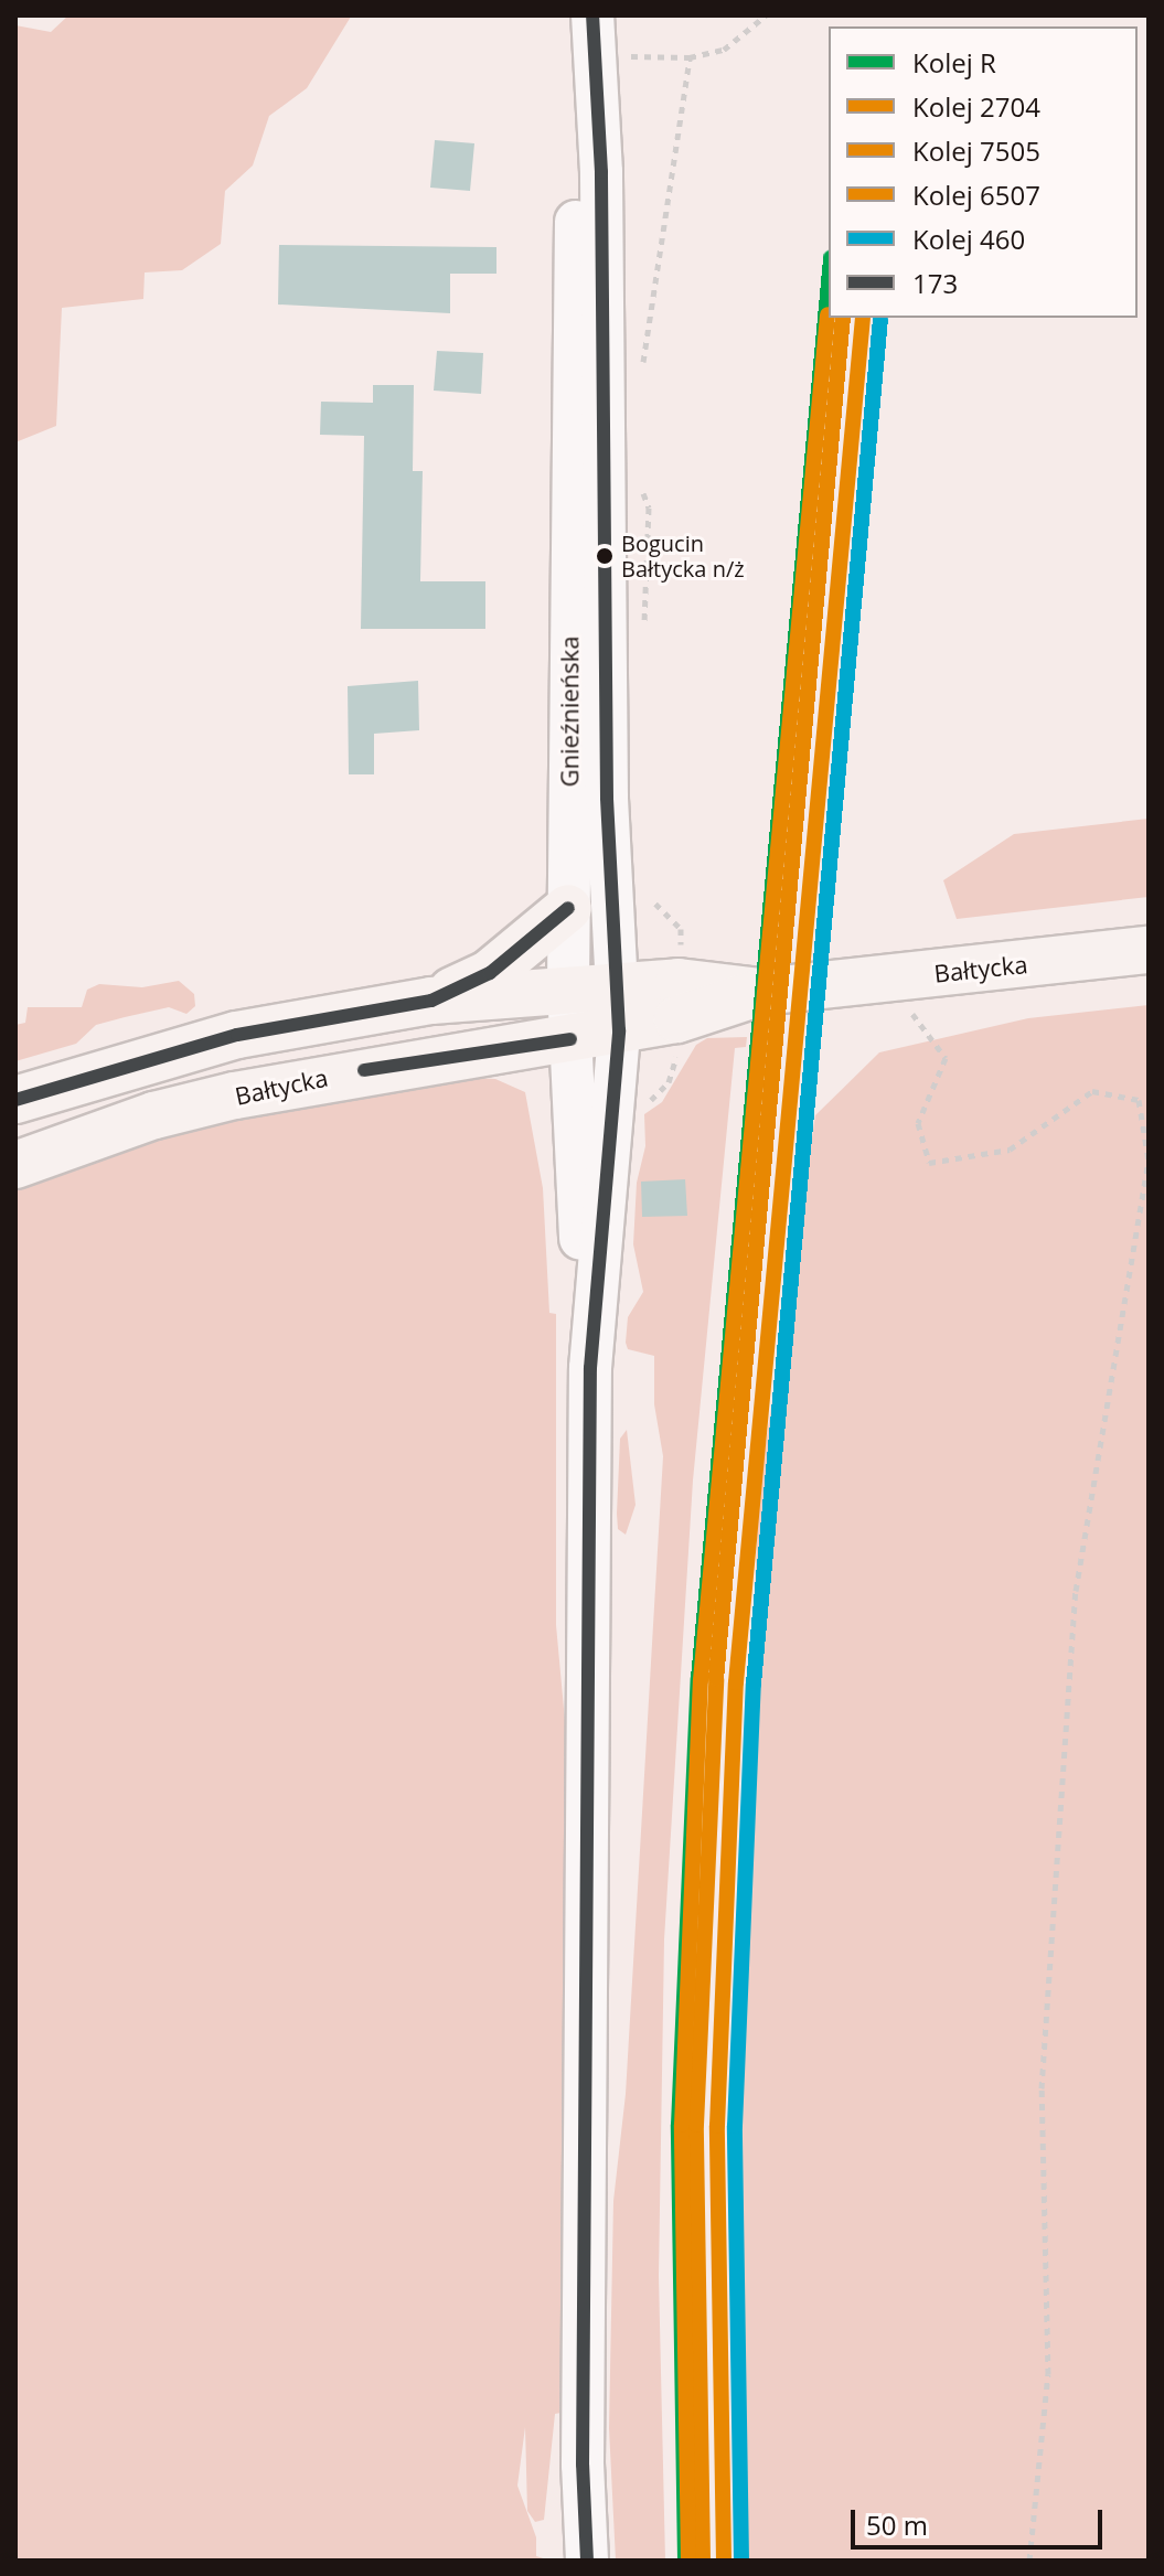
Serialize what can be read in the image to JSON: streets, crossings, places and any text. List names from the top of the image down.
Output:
{
  "streets": {
    "main road": ["Gnieźnieńska", "Bałtycka"]
  },
  "crossings": [
    ["Gnieźnieńska", "Bałtycka"]
  ],
  "places": ["Bogucin Bałtycka n/ż"],
  "lines": [
    "transit line 173",
    "rail line R",
    "rail line 6507",
    "rail line 2704",
    "rail line 7505",
    "rail line 460"
  ],
  "legend": [
    "Kolej R",
    "Kolej 2704",
    "Kolej 7505",
    "Kolej 6507",
    "Kolej 460",
    "173"
  ],
  "scale_bar": "50 m"
}
